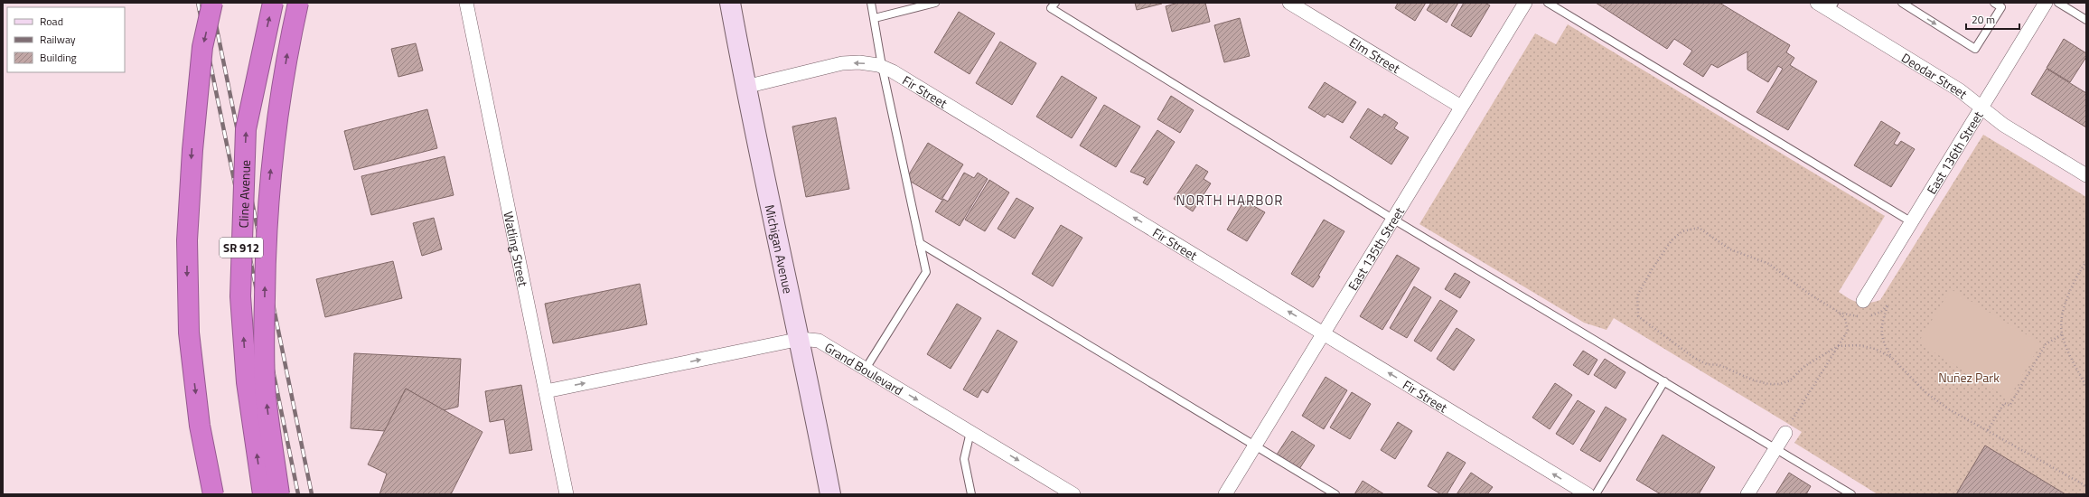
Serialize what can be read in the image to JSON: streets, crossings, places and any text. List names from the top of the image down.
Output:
{
  "streets": {
    "highway": ["Cline Avenue", "SR 912"],
    "main road": ["Michigan Avenue"],
    "street": [
      "Elm Street",
      "Deodar Street",
      "Fir Street",
      "East 136th Street",
      "Watling Street",
      "East 135th Street",
      "Grand Boulevard"
    ]
  },
  "crossings": [
    ["Elm Street", "East 135th Street"],
    ["Deodar Street", "East 136th Street"],
    ["Fir Street", "Michigan Avenue"],
    ["Fir Street", "East 135th Street"],
    ["Watling Street", "Grand Boulevard"],
    ["Michigan Avenue", "Grand Boulevard"]
  ],
  "one_way": ["Fir Street", "Grand Boulevard"],
  "districts": ["NORTH HARBOR"],
  "parks": ["Nuñez Park"],
  "legend": ["Road", "Railway", "Building"],
  "scale_bar": "20 m"
}
